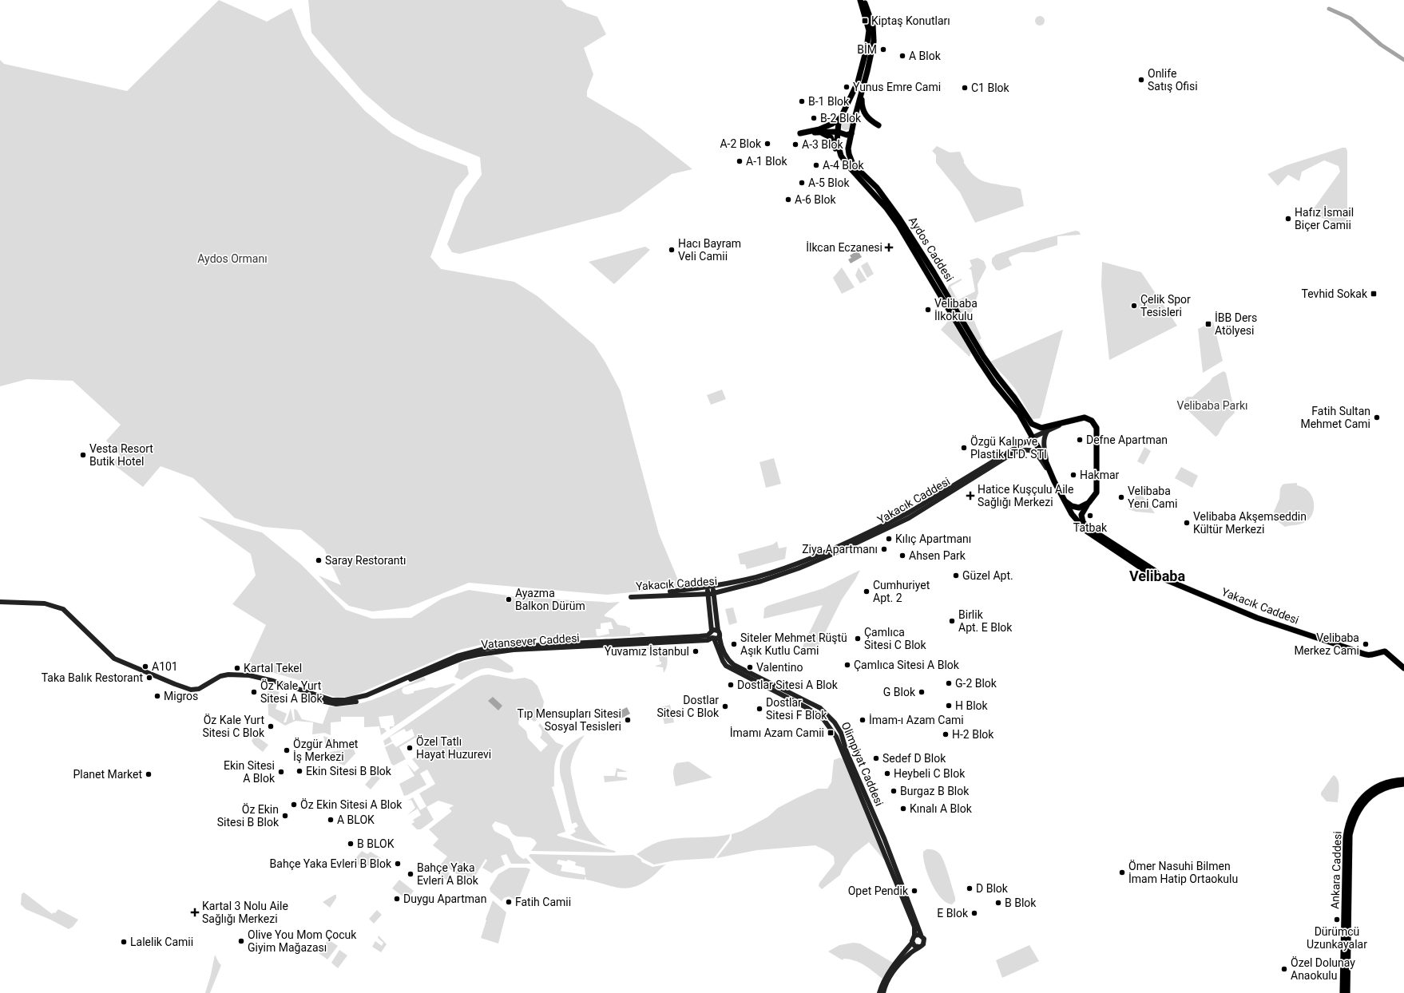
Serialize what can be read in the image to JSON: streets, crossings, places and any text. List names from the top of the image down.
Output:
{
  "streets": {
    "main road": [
      "Aydos Caddesi",
      "Yakacık Caddesi",
      "Vatansever Caddesi",
      "Olimpiyat Caddesi",
      "Ankara Caddesi"
    ]
  },
  "crossings": [
    ["Aydos Caddesi", "Yakacık Caddesi"]
  ],
  "districts": ["Velibaba"],
  "parks": ["Aydos Ormanı", "Velibaba Parkı"],
  "places": {
    "transit": [
      "Kiptaş Konutları",
      "Tevhid Sokak",
      "İBB Ders Atölyesi",
      "İmamı Azam Camii"
    ],
    "other": [
      "BİM",
      "A Blok",
      "Onlife Satış Ofisi",
      "Yunus Emre Cami",
      "C1 Blok",
      "B-1 Blok",
      "B-2 Blok",
      "A-2 Blok",
      "A-3 Blok",
      "A-1 Blok",
      "A-4 Blok",
      "A-5 Blok",
      "A-6 Blok",
      "Hafız İsmail Biçer Camii",
      "Hacı Bayram Veli Camii",
      "Çelik Spor Tesisleri",
      "Velibaba İlkokulu",
      "Fatih Sultan Mehmet Cami",
      "Defne Apartman",
      "Özgü Kalıp ve Plastik LTD. STI",
      "Vesta Resort Butik Hotel",
      "Hakmar",
      "Velibaba Yeni Cami",
      "Tatbak",
      "Velibaba Akşemseddin Kültür Merkezi",
      "Kılıç Apartmanı",
      "Ziya Apartmanı",
      "Ahsen Park",
      "Saray Restorantı",
      "Güzel Apt.",
      "Cumhuriyet Apt. 2",
      "Ayazma Balkon Dürüm",
      "Birlik Apt. E Blok",
      "Çamlıca Sitesi C Blok",
      "Siteler Mehmet Rüştü Aşık Kutlu Cami",
      "Velibaba Merkez Cami",
      "Yuvamız İstanbul",
      "Çamlıca Sitesi A Blok",
      "A101",
      "Valentino",
      "Kartal Tekel",
      "Taka Balık Restorant",
      "G-2 Blok",
      "Dostlar Sitesi A Blok",
      "Öz Kale Yurt Sitesi A Blok",
      "G Blok",
      "Migros",
      "H Blok",
      "Dostlar Sitesi C Blok",
      "Dostlar Sitesi F Blok",
      "Tıp Mensupları Sitesi Sosyal Tesisleri",
      "İmam-ı Azam Cami",
      "Öz Kale Yurt Sitesi C Blok",
      "H-2 Blok",
      "Özel Tatlı Hayat Huzurevi",
      "Özgür Ahmet İş Merkezi",
      "Sedef D Blok",
      "Ekin Sitesi B Blok",
      "Ekin Sitesi A Blok",
      "Heybeli C Blok",
      "Planet Market",
      "Burgaz B Blok",
      "Öz Ekin Sitesi A Blok",
      "Kınalı A Blok",
      "Öz Ekin Sitesi B Blok",
      "A BLOK",
      "B BLOK",
      "Bahçe Yaka Evleri B Blok",
      "Ömer Nasuhi Bilmen İmam Hatip Ortaokulu",
      "Bahçe Yaka Evleri A Blok",
      "D Blok",
      "Opet Pendik",
      "Duygu Apartman",
      "Fatih Camii",
      "B Blok",
      "E Blok",
      "Dürümcü Uzunkayalar",
      "Olive You Mom Çocuk Giyim Mağazası",
      "Lalelik Camii",
      "Özel Dolunay Anaokulu"
    ],
    "health": ["İlkcan Eczanesi", "Hatice Kuşçulu Aile Sağlığı Merkezi", "Kartal 3 Nolu Aile Sağlığı Merkezi"]
  }
}
